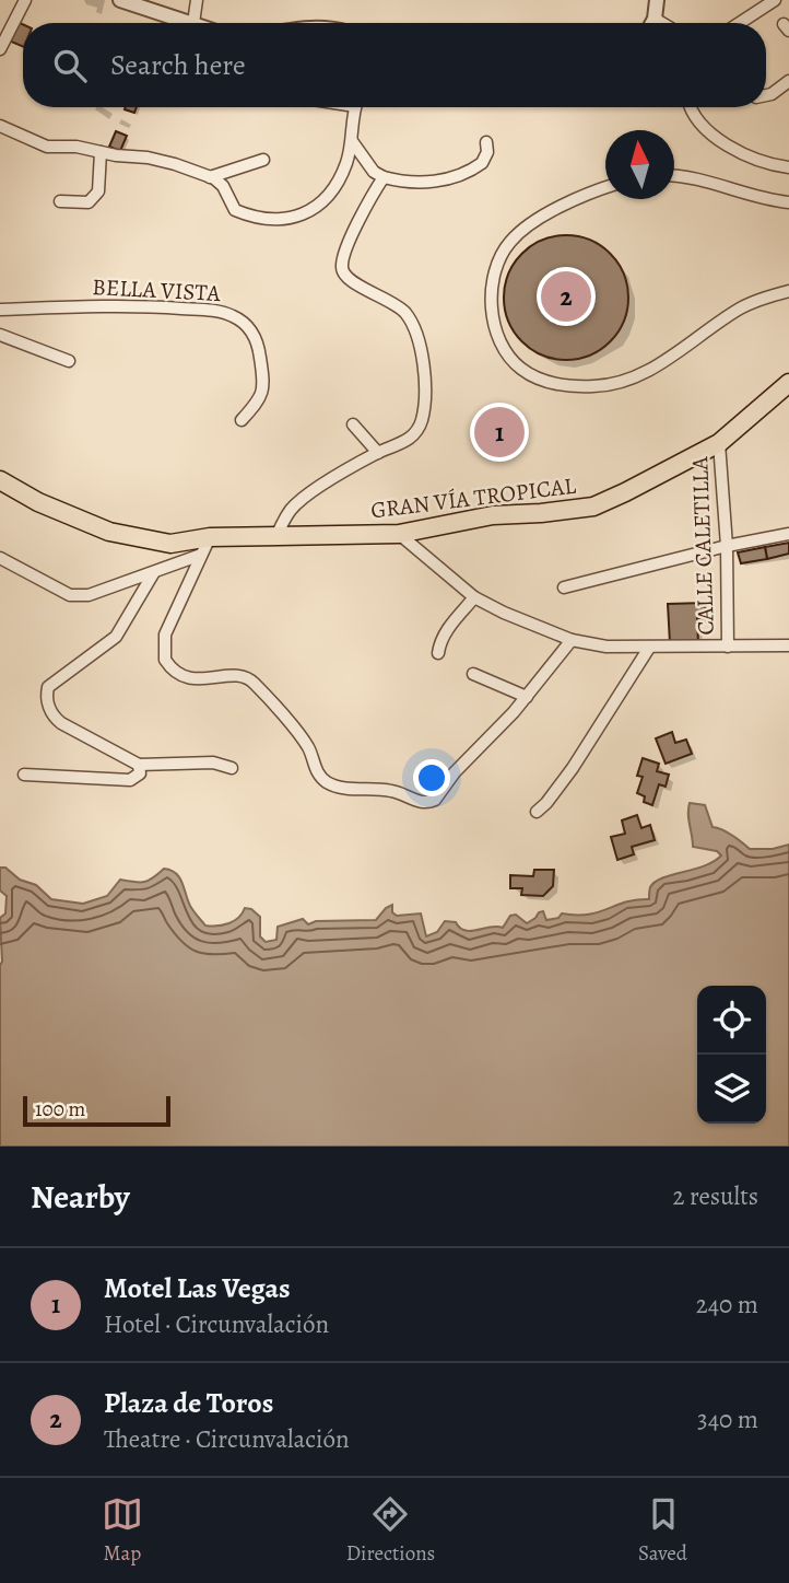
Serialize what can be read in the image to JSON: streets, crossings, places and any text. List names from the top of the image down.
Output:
{
  "streets": {
    "main road": ["GRAN VÍA TROPICAL"],
    "street": ["BELLA VISTA", "CALLE CALETILLA"]
  },
  "crossings": [
    ["GRAN VÍA TROPICAL", "CALLE CALETILLA"]
  ],
  "scale_bar": "100 m",
  "north": "top",
  "page": {
    "search": "Search here",
    "pins": ["2", "1"],
    "scale": "100 m",
    "heading": ["Nearby", "2 results"],
    "list": [
      {
        "mark": "1",
        "name": "Motel Las Vegas",
        "note": "Hotel · Circunvalación",
        "value": "240 m"
      },
      {
        "mark": "2",
        "name": "Plaza de Toros",
        "note": "Theatre · Circunvalación",
        "value": "340 m"
      }
    ],
    "nav": ["Map", "Directions", "Saved"]
  }
}
